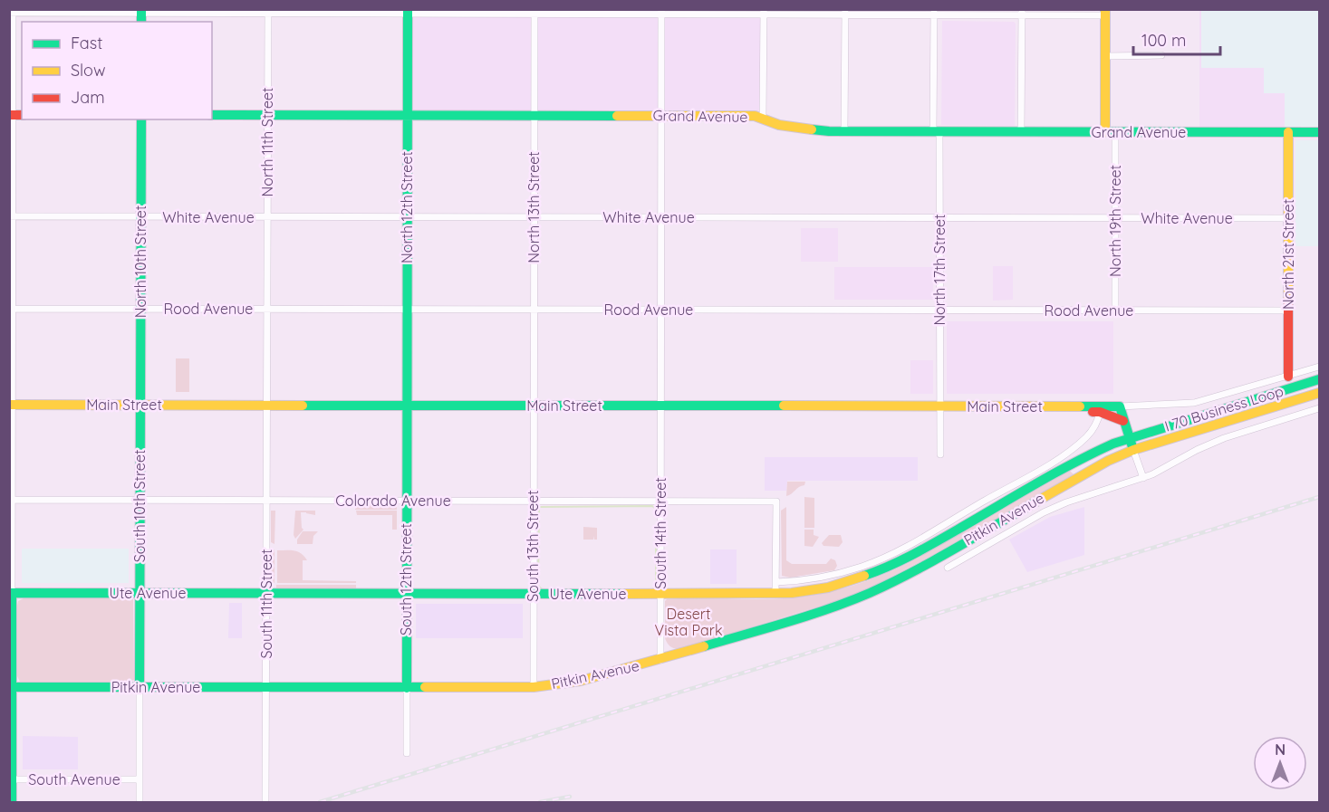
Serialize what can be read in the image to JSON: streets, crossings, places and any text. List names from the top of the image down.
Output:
{
  "streets": {
    "main road": [
      "Grand Avenue",
      "North 12th Street",
      "North 19th Street",
      "North 21st Street",
      "North 10th Street",
      "Main Street",
      "I 70 Business Loop",
      "South 10th Street",
      "Pitkin Avenue",
      "South 12th Street",
      "Ute Avenue"
    ],
    "street": [
      "North 11th Street",
      "North 13th Street",
      "White Avenue",
      "North 17th Street",
      "Rood Avenue",
      "Colorado Avenue",
      "South 14th Street",
      "South 13th Street",
      "South 11th Street",
      "South Avenue"
    ]
  },
  "crossings": [
    ["Grand Avenue", "North 11th Street"],
    ["Grand Avenue", "North 12th Street"],
    ["Grand Avenue", "North 13th Street"],
    ["Grand Avenue", "North 19th Street"],
    ["Grand Avenue", "North 21st Street"],
    ["Grand Avenue", "North 17th Street"],
    ["Grand Avenue", "South 14th Street"],
    ["North 11th Street", "White Avenue"],
    ["North 11th Street", "Rood Avenue"],
    ["North 11th Street", "Main Street"],
    ["North 11th Street", "South 11th Street"],
    ["North 12th Street", "White Avenue"],
    ["North 12th Street", "Rood Avenue"],
    ["North 12th Street", "Main Street"],
    ["North 12th Street", "South 12th Street"],
    ["North 13th Street", "White Avenue"],
    ["North 13th Street", "Rood Avenue"],
    ["North 13th Street", "Main Street"],
    ["North 13th Street", "South 13th Street"],
    ["White Avenue", "North 19th Street"],
    ["White Avenue", "North 21st Street"],
    ["White Avenue", "North 10th Street"],
    ["White Avenue", "North 17th Street"],
    ["White Avenue", "South 14th Street"],
    ["North 19th Street", "Rood Avenue"],
    ["North 21st Street", "Rood Avenue"],
    ["North 10th Street", "Rood Avenue"],
    ["North 10th Street", "Main Street"],
    ["North 10th Street", "South 10th Street"],
    ["North 17th Street", "Rood Avenue"],
    ["North 17th Street", "Main Street"],
    ["Rood Avenue", "South 14th Street"],
    ["Main Street", "South 10th Street"],
    ["Main Street", "South 14th Street"],
    ["Main Street", "South 13th Street"],
    ["Main Street", "South 12th Street"],
    ["Main Street", "South 11th Street"],
    ["I 70 Business Loop", "Pitkin Avenue"],
    ["I 70 Business Loop", "Ute Avenue"],
    ["Colorado Avenue", "South 10th Street"],
    ["Colorado Avenue", "South 14th Street"],
    ["Colorado Avenue", "South 13th Street"],
    ["Colorado Avenue", "South 12th Street"],
    ["Colorado Avenue", "South 11th Street"],
    ["South 10th Street", "Pitkin Avenue"],
    ["South 10th Street", "Ute Avenue"],
    ["South 10th Street", "South Avenue"],
    ["Pitkin Avenue", "South 14th Street"],
    ["Pitkin Avenue", "South 13th Street"],
    ["Pitkin Avenue", "South 12th Street"],
    ["Pitkin Avenue", "South 11th Street"],
    ["South 14th Street", "Ute Avenue"],
    ["South 13th Street", "Ute Avenue"],
    ["South 12th Street", "Ute Avenue"],
    ["Ute Avenue", "South 11th Street"]
  ],
  "parks": ["Desert Vista Park"],
  "legend": ["Fast", "Slow", "Jam"],
  "scale_bar": "100 m",
  "north": "top"
}
